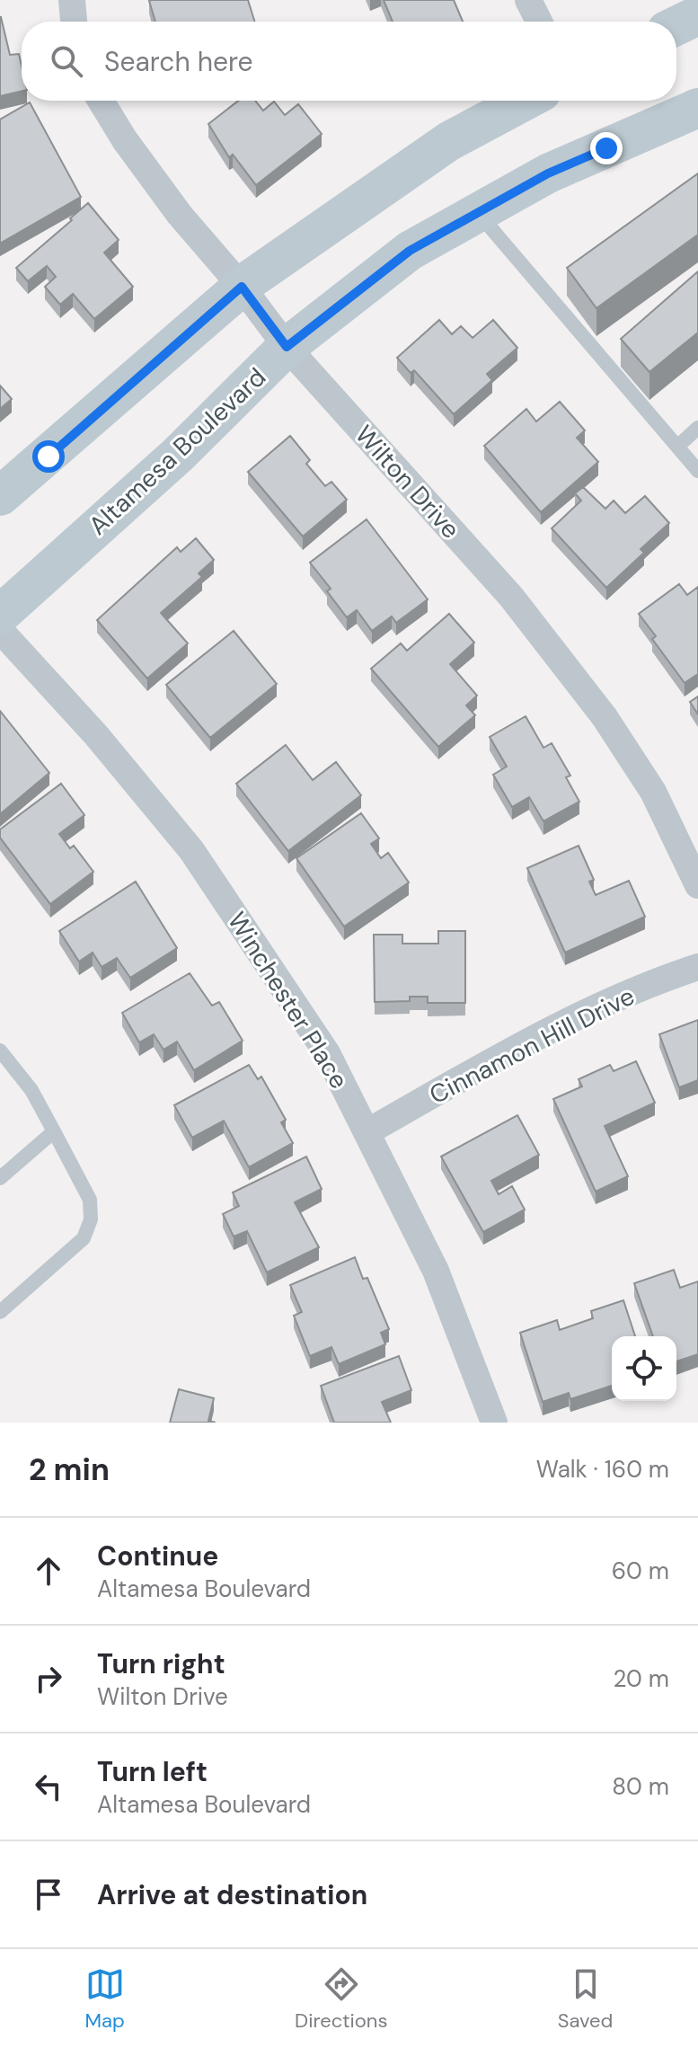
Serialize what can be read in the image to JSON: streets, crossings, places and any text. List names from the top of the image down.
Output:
{
  "streets": {
    "main road": ["Altamesa Boulevard"],
    "street": ["Wilton Drive", "Winchester Place", "Cinnamon Hill Drive"]
  },
  "crossings": [
    ["Altamesa Boulevard", "Wilton Drive"],
    ["Winchester Place", "Cinnamon Hill Drive"]
  ],
  "page": {
    "search": "Search here",
    "heading": ["2 min", "Walk · 160 m"],
    "list": [
      ["Continue", "Altamesa Boulevard", "60 m"],
      ["Turn right", "Wilton Drive", "20 m"],
      ["Turn left", "Altamesa Boulevard", "80 m"],
      "Arrive at destination"
    ],
    "nav": ["Map", "Directions", "Saved"]
  }
}
